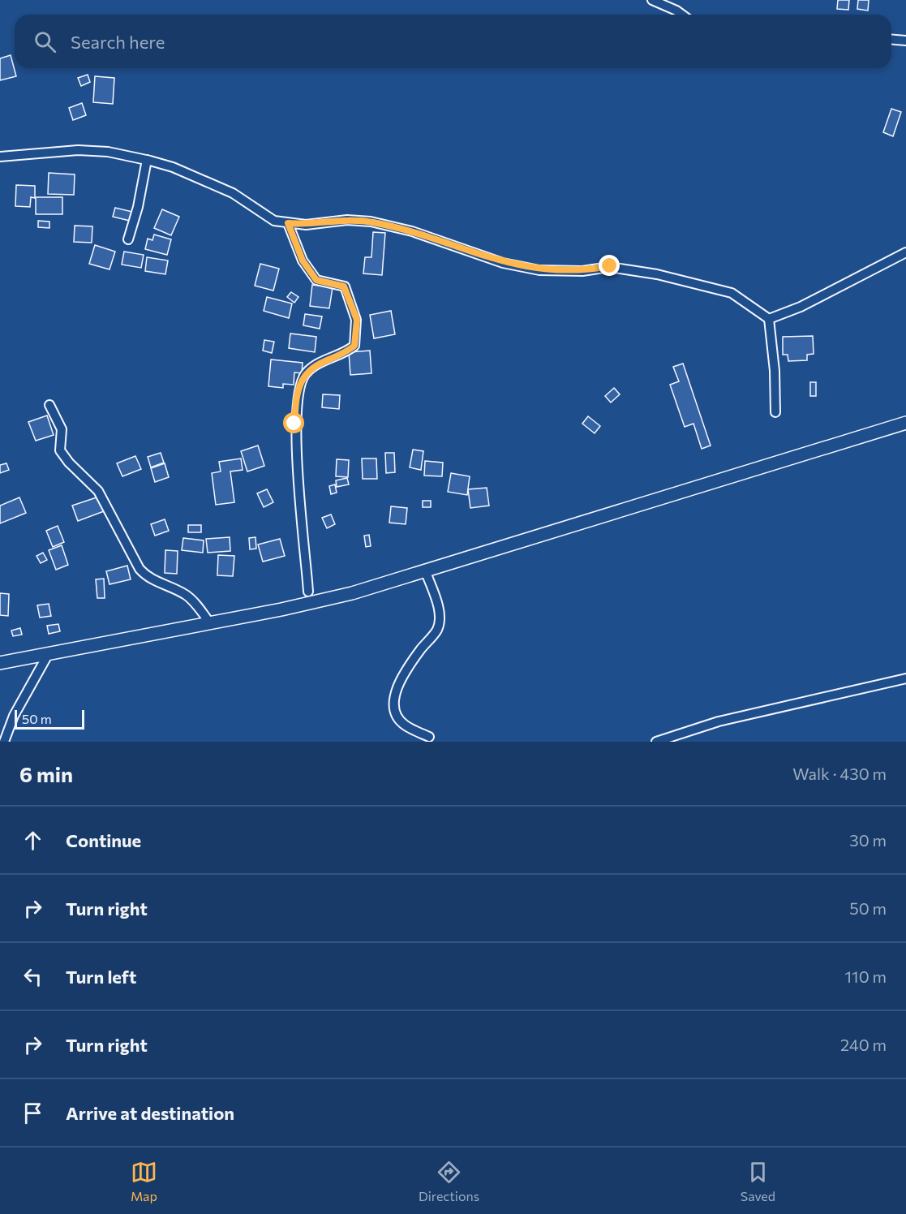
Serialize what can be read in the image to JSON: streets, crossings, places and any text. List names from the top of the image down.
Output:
{
  "scale_bar": "50 m",
  "page": {
    "search": "Search here",
    "scale": "50 m",
    "heading": ["6 min", "Walk · 430 m"],
    "list": [
      ["Continue", "30 m"],
      ["Turn right", "50 m"],
      ["Turn left", "110 m"],
      ["Turn right", "240 m"],
      "Arrive at destination"
    ],
    "nav": ["Map", "Directions", "Saved"]
  }
}
